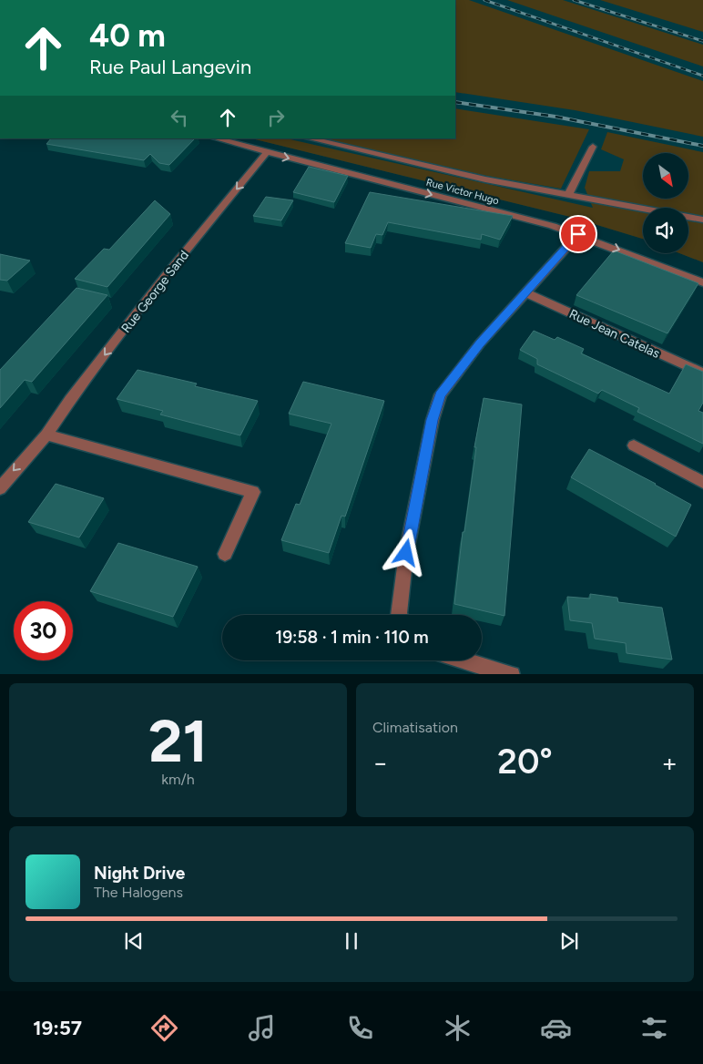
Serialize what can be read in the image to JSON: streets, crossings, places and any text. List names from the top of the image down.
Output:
{
  "streets": {
    "street": ["Rue Victor Hugo", "Rue George Sand", "Rue Jean Catelas"]
  },
  "crossings": [
    ["Rue Victor Hugo", "Rue George Sand"]
  ],
  "one_way": ["Rue George Sand"],
  "north": "bottom right",
  "page": {
    "turn": ["40 m", "Rue Paul Langevin"],
    "limit": "30",
    "trip": "19:58 · 1 min · 110 m",
    "tile": [
      ["21", "km/h"],
      "Climatisation"
    ],
    "heat": ["−", "20°", "+"],
    "song": ["Night Drive", "The Halogens"],
    "tabs": "19:57"
  }
}
